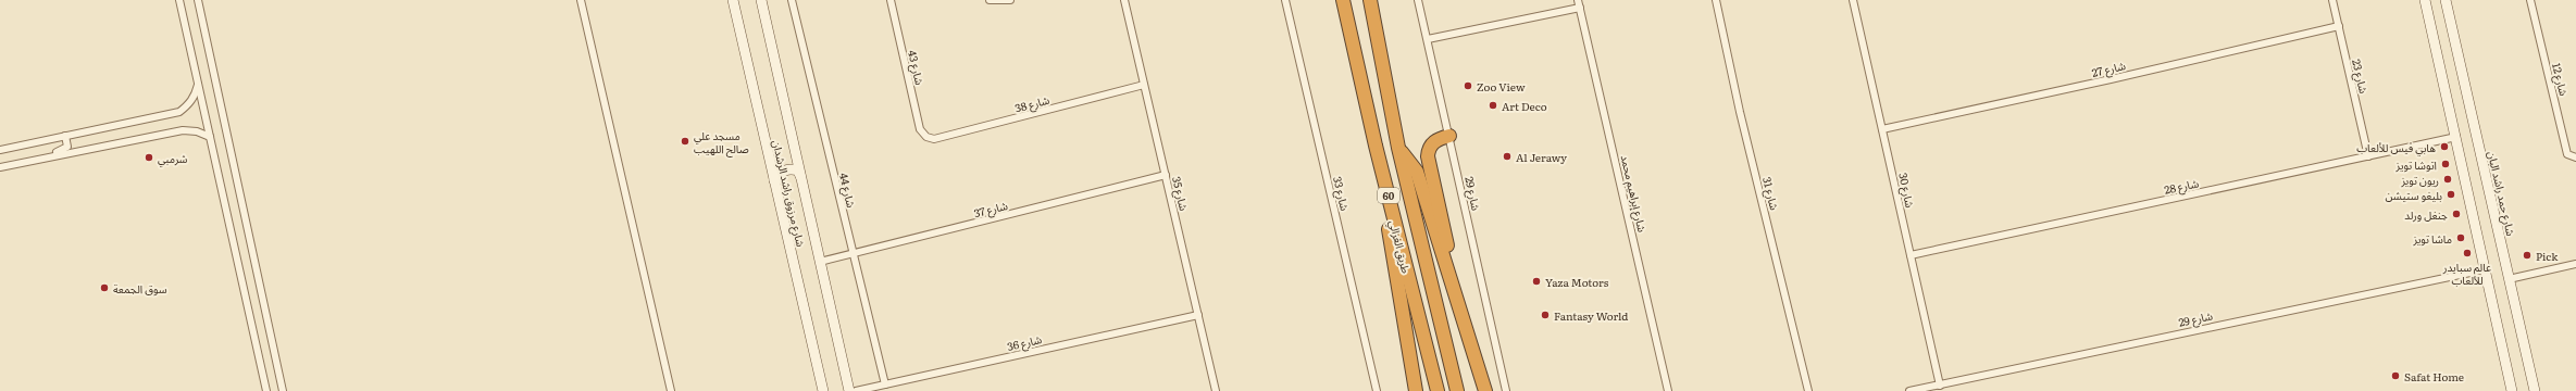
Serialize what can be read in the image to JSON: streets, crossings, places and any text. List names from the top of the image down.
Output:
{
  "streets": {
    "highway": ["60", "طريق الغزالي"],
    "street": [
      "شارع 43",
      "شارع 27",
      "شارع 23",
      "شارع 12",
      "شارع 38",
      "شارع 28",
      "شارع 44",
      "شارع 30",
      "شارع مرزوق راشد الرشدان",
      "شارع 35",
      "شارع 33",
      "شارع 29",
      "شارع إبراهيم محمد",
      "شارع 31",
      "شارع حمد راشد البان",
      "شارع 37",
      "شارع 36"
    ]
  },
  "crossings": [
    ["شارع 43", "شارع 38"],
    ["شارع 27", "شارع 23"],
    ["شارع 27", "شارع 30"],
    ["شارع 23", "شارع 28"],
    ["شارع 38", "شارع 35"],
    ["شارع 28", "شارع 30"],
    ["شارع 44", "شارع 37"],
    ["شارع 44", "شارع 36"],
    ["شارع 30", "شارع 29"],
    ["شارع مرزوق راشد الرشدان", "شارع 37"],
    ["شارع 35", "شارع 37"],
    ["شارع 35", "شارع 36"]
  ],
  "places": [
    "Zoo View",
    "Art Deco",
    "مسجد علي صالح اللهيب",
    "هابي فيس للألعاب",
    "Al Jerawy",
    "شرمبي",
    "اتوشا تويز",
    "ريون تويز",
    "بليغو ستيشن",
    "جنغل ورلد",
    "ماشا تويز",
    "عالم سبايدر للألعاب",
    "Pick",
    "Yaza Motors",
    "سوق الجمعة",
    "Fantasy World",
    "Safat Home"
  ]
}
